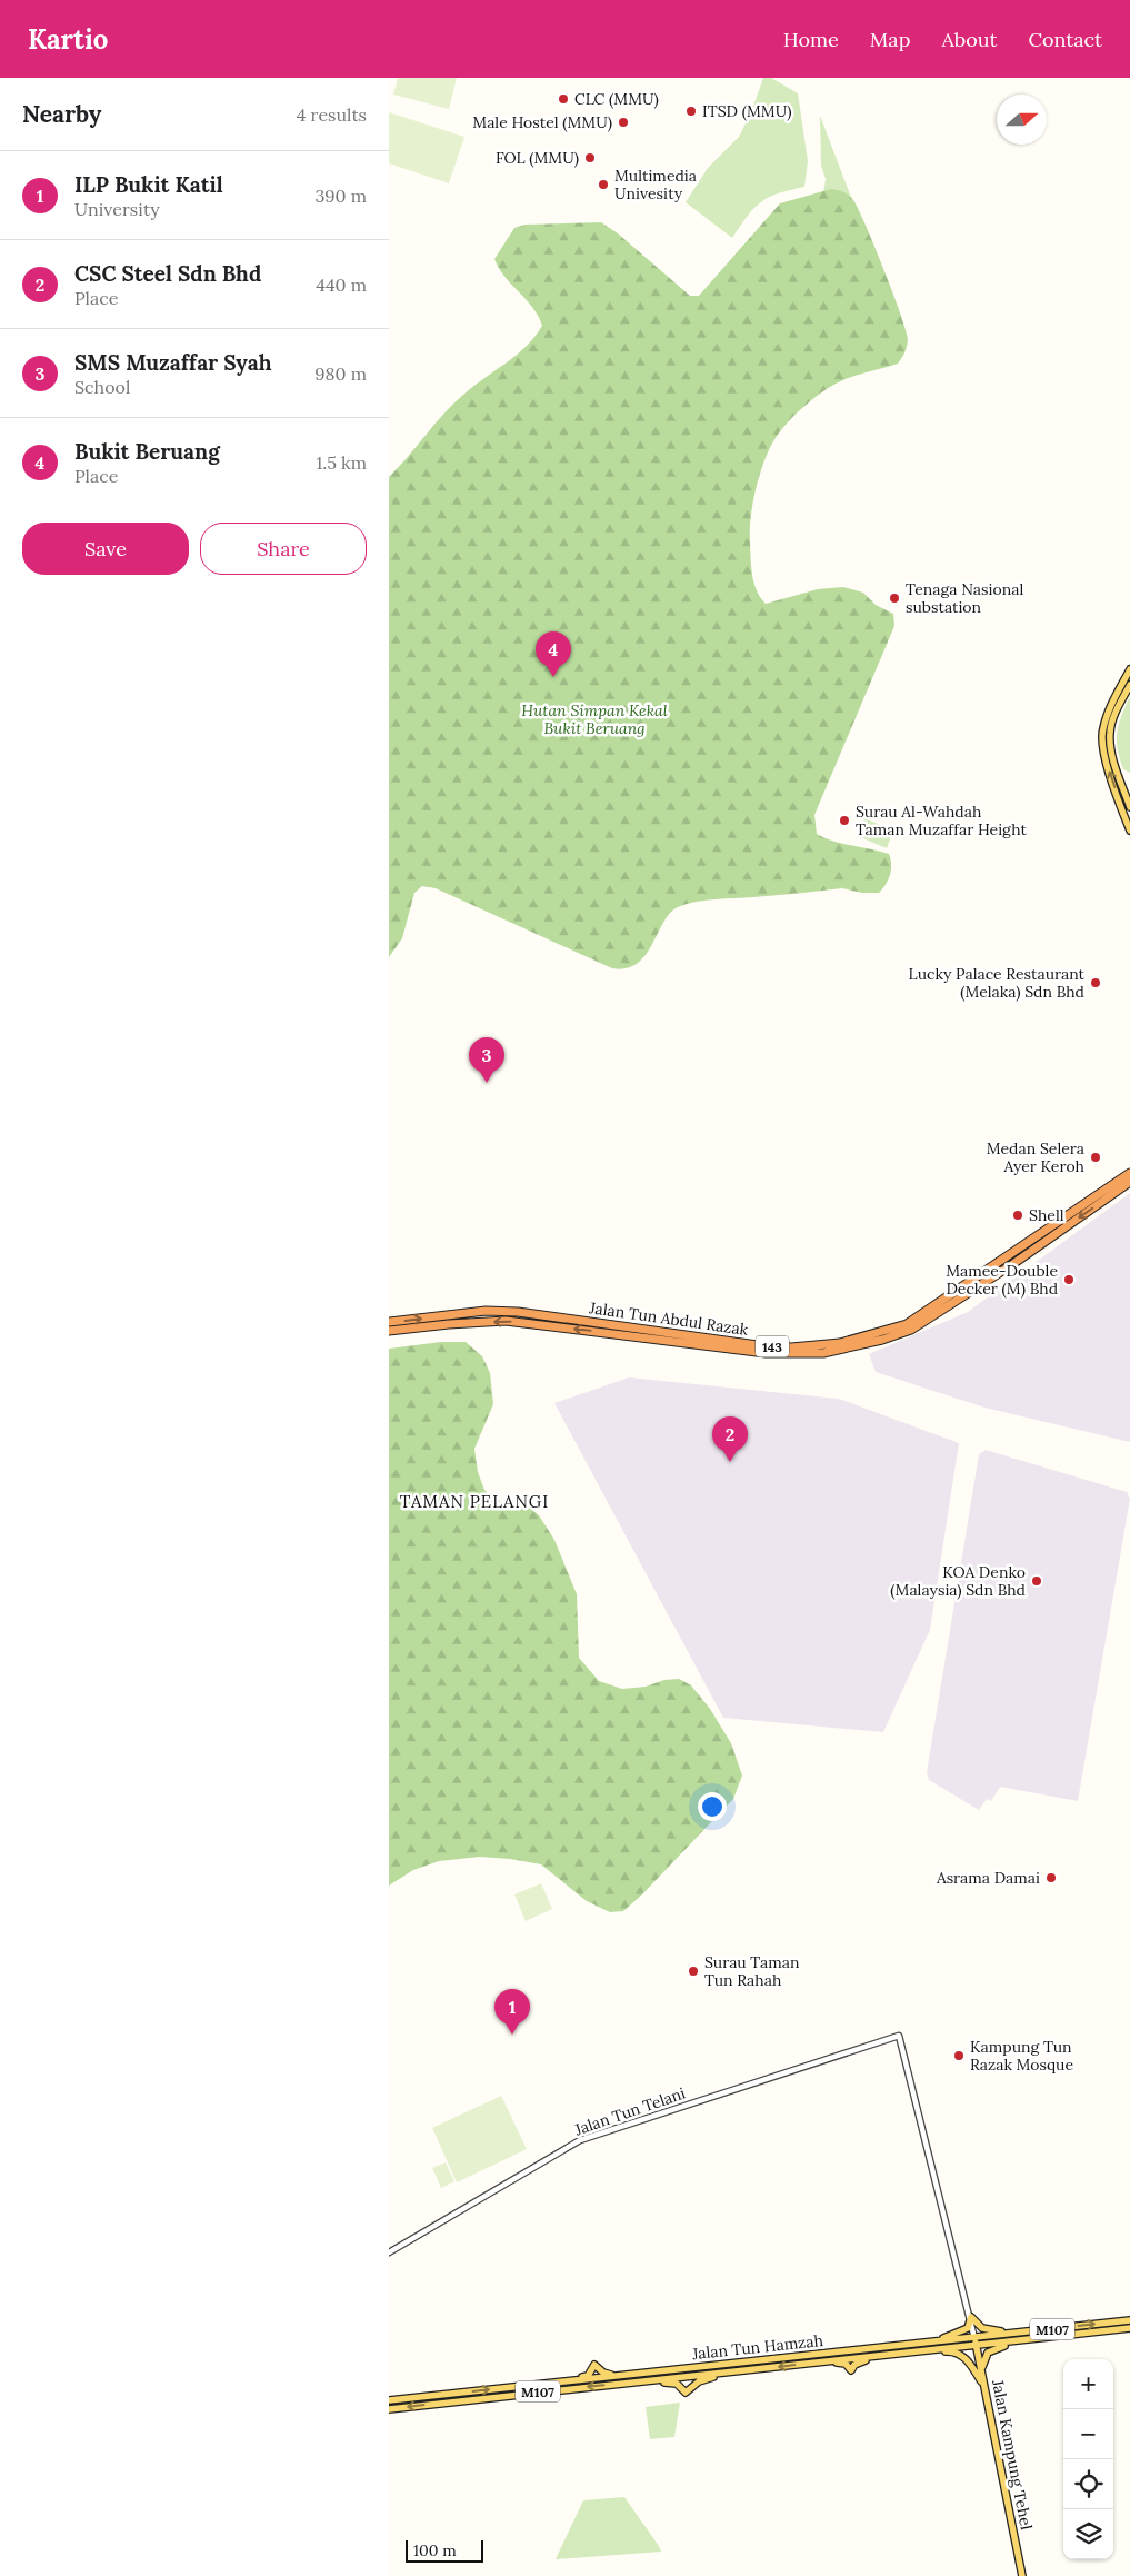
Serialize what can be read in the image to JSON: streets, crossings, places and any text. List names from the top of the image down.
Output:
{
  "streets": {
    "highway": ["Jalan Tun Abdul Razak", "143"],
    "main road": ["M107", "Jalan Tun Hamzah", "Jalan Kampung Tehel"],
    "street": ["Jalan Tun Telani"]
  },
  "crossings": [
    ["Jalan Tun Hamzah", "Jalan Kampung Tehel"]
  ],
  "districts": ["TAMAN PELANGI"],
  "parks": ["Hutan Simpan Kekal Bukit Beruang"],
  "places": [
    "CLC (MMU)",
    "ITSD (MMU)",
    "Male Hostel (MMU)",
    "FOL (MMU)",
    "Multimedia Univesity",
    "Tenaga Nasional substation",
    "Surau Al-Wahdah Taman Muzaffar Height",
    "Lucky Palace Restaurant (Melaka) Sdn Bhd",
    "Medan Selera Ayer Keroh",
    "Shell",
    "Mamee-Double Decker (M) Bhd",
    "KOA Denko (Malaysia) Sdn Bhd",
    "Asrama Damai",
    "Surau Taman Tun Rahah",
    "Kampung Tun Razak Mosque"
  ],
  "scale_bar": "100 m",
  "north": "right",
  "page": {
    "header": "Kartio",
    "nav": [
      "Home",
      "Map",
      "About",
      "Contact"
    ],
    "heading": ["Nearby", "4 results"],
    "list": [
      {
        "mark": "1",
        "name": "ILP Bukit Katil",
        "note": "University",
        "value": "390 m"
      },
      {
        "mark": "2",
        "name": "CSC Steel Sdn Bhd",
        "note": "Place",
        "value": "440 m"
      },
      {
        "mark": "3",
        "name": "SMS Muzaffar Syah",
        "note": "School",
        "value": "980 m"
      },
      {
        "mark": "4",
        "name": "Bukit Beruang",
        "note": "Place",
        "value": "1.5 km"
      }
    ],
    "buttons": ["Save", "Share"],
    "pins": [
      "4",
      "3",
      "2",
      "1"
    ],
    "map_buttons": ["+", "−"],
    "scale": "100 m"
  }
}
